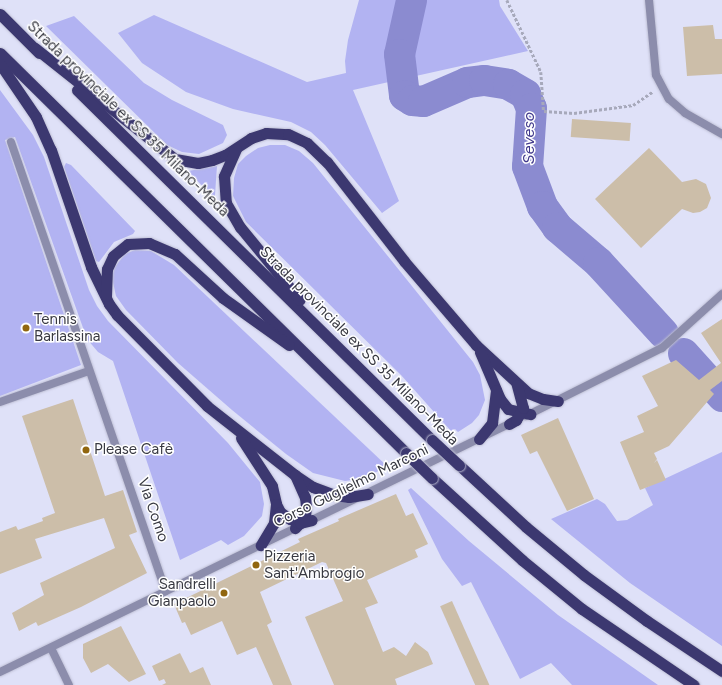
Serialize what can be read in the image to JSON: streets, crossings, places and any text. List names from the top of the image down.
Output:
{
  "streets": {
    "highway": ["Strada provinciale ex SS 35 Milano-Meda"],
    "street": ["Corso Guglielmo Marconi", "Via Como"]
  },
  "crossings": [
    ["Corso Guglielmo Marconi", "Via Como"]
  ],
  "water": ["Seveso"],
  "places": [
    "Tennis Barlassina",
    "Please Cafè",
    "Pizzeria Sant'Ambrogio",
    "Sandrelli Gianpaolo"
  ]
}
